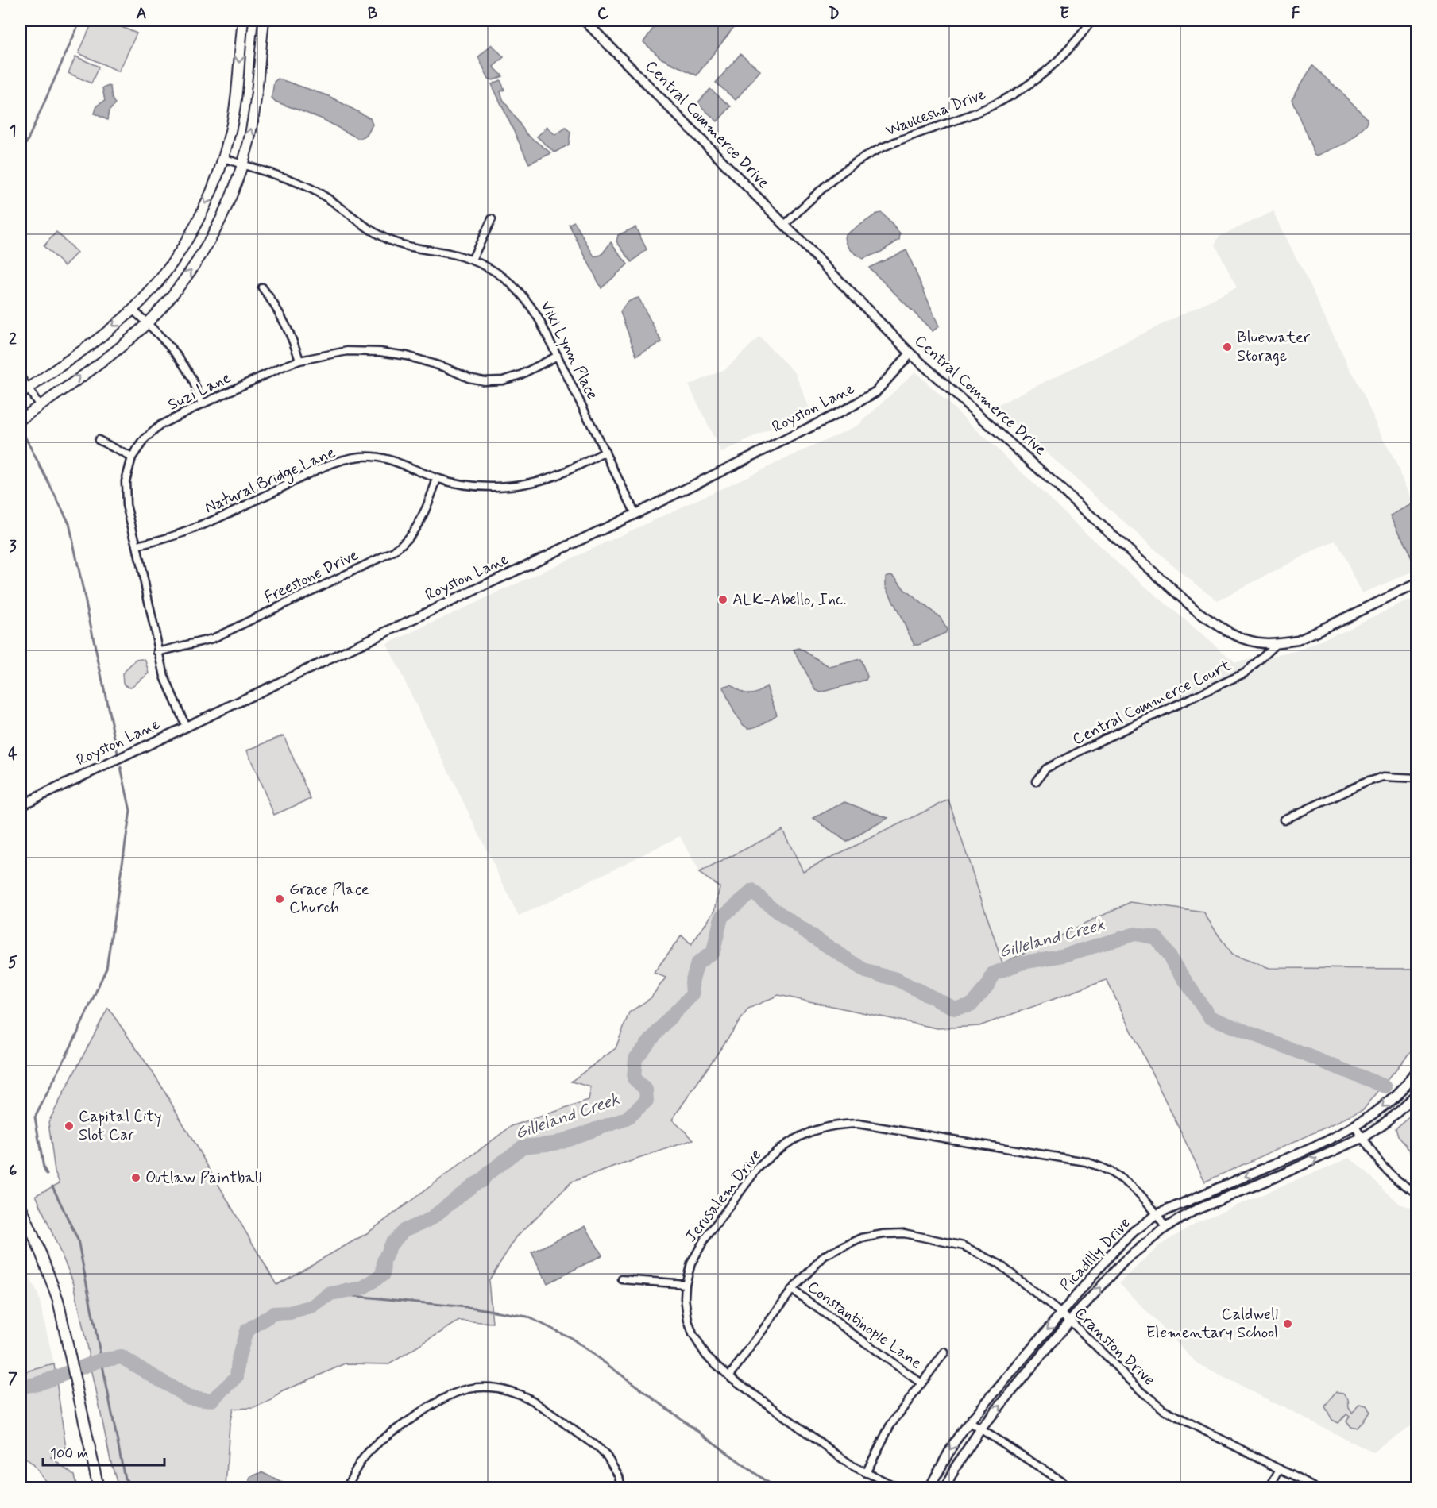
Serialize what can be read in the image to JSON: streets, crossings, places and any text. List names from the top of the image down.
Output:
{
  "streets": {
    "street": [
      "Waukesha Drive",
      "Central Commerce Drive",
      "Viki Lynn Place",
      "Suzi Lane",
      "Royston Lane",
      "Natural Bridge Lane",
      "Freestone Drive",
      "Central Commerce Court",
      "Jerusalem Drive",
      "Picadilly Drive",
      "Constantinople Lane",
      "Cranston Drive"
    ]
  },
  "crossings": [
    ["Waukesha Drive", "Central Commerce Drive"],
    ["Central Commerce Drive", "Royston Lane"],
    ["Central Commerce Drive", "Central Commerce Court"],
    ["Viki Lynn Place", "Suzi Lane"],
    ["Viki Lynn Place", "Royston Lane"],
    ["Viki Lynn Place", "Natural Bridge Lane"],
    ["Suzi Lane", "Royston Lane"],
    ["Suzi Lane", "Natural Bridge Lane"],
    ["Suzi Lane", "Freestone Drive"],
    ["Natural Bridge Lane", "Freestone Drive"],
    ["Jerusalem Drive", "Picadilly Drive"],
    ["Jerusalem Drive", "Cranston Drive"],
    ["Picadilly Drive", "Cranston Drive"],
    ["Constantinople Lane", "Cranston Drive"]
  ],
  "water": ["Gilleland Creek"],
  "places": [
    "Bluewater Storage",
    "ALK-Abello, Inc.",
    "Grace Place Church",
    "Capital City Slot Car",
    "Outlaw Paintball",
    "Caldwell Elementary School"
  ],
  "scale_bar": "100 m",
  "grid": {
    "columns": [
      "A",
      "B",
      "C",
      "D",
      "E",
      "F"
    ],
    "rows": [
      "1",
      "2",
      "3",
      "4",
      "5",
      "6",
      "7"
    ]
  }
}
